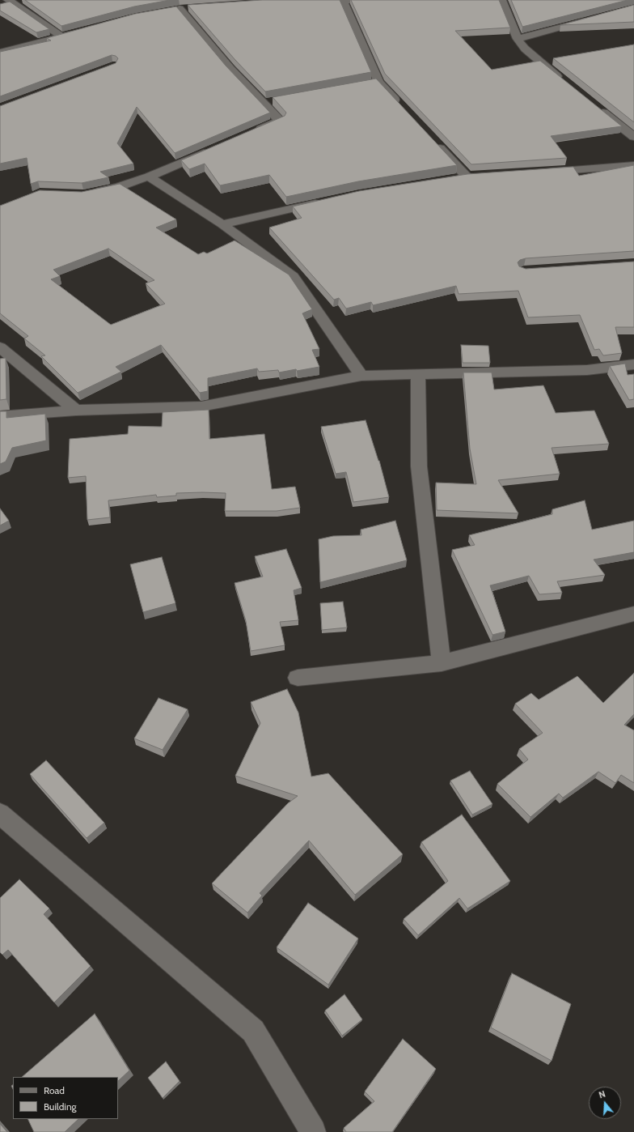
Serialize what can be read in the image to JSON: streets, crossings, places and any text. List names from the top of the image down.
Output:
{
  "legend": ["Road", "Building"],
  "north": "top"
}
